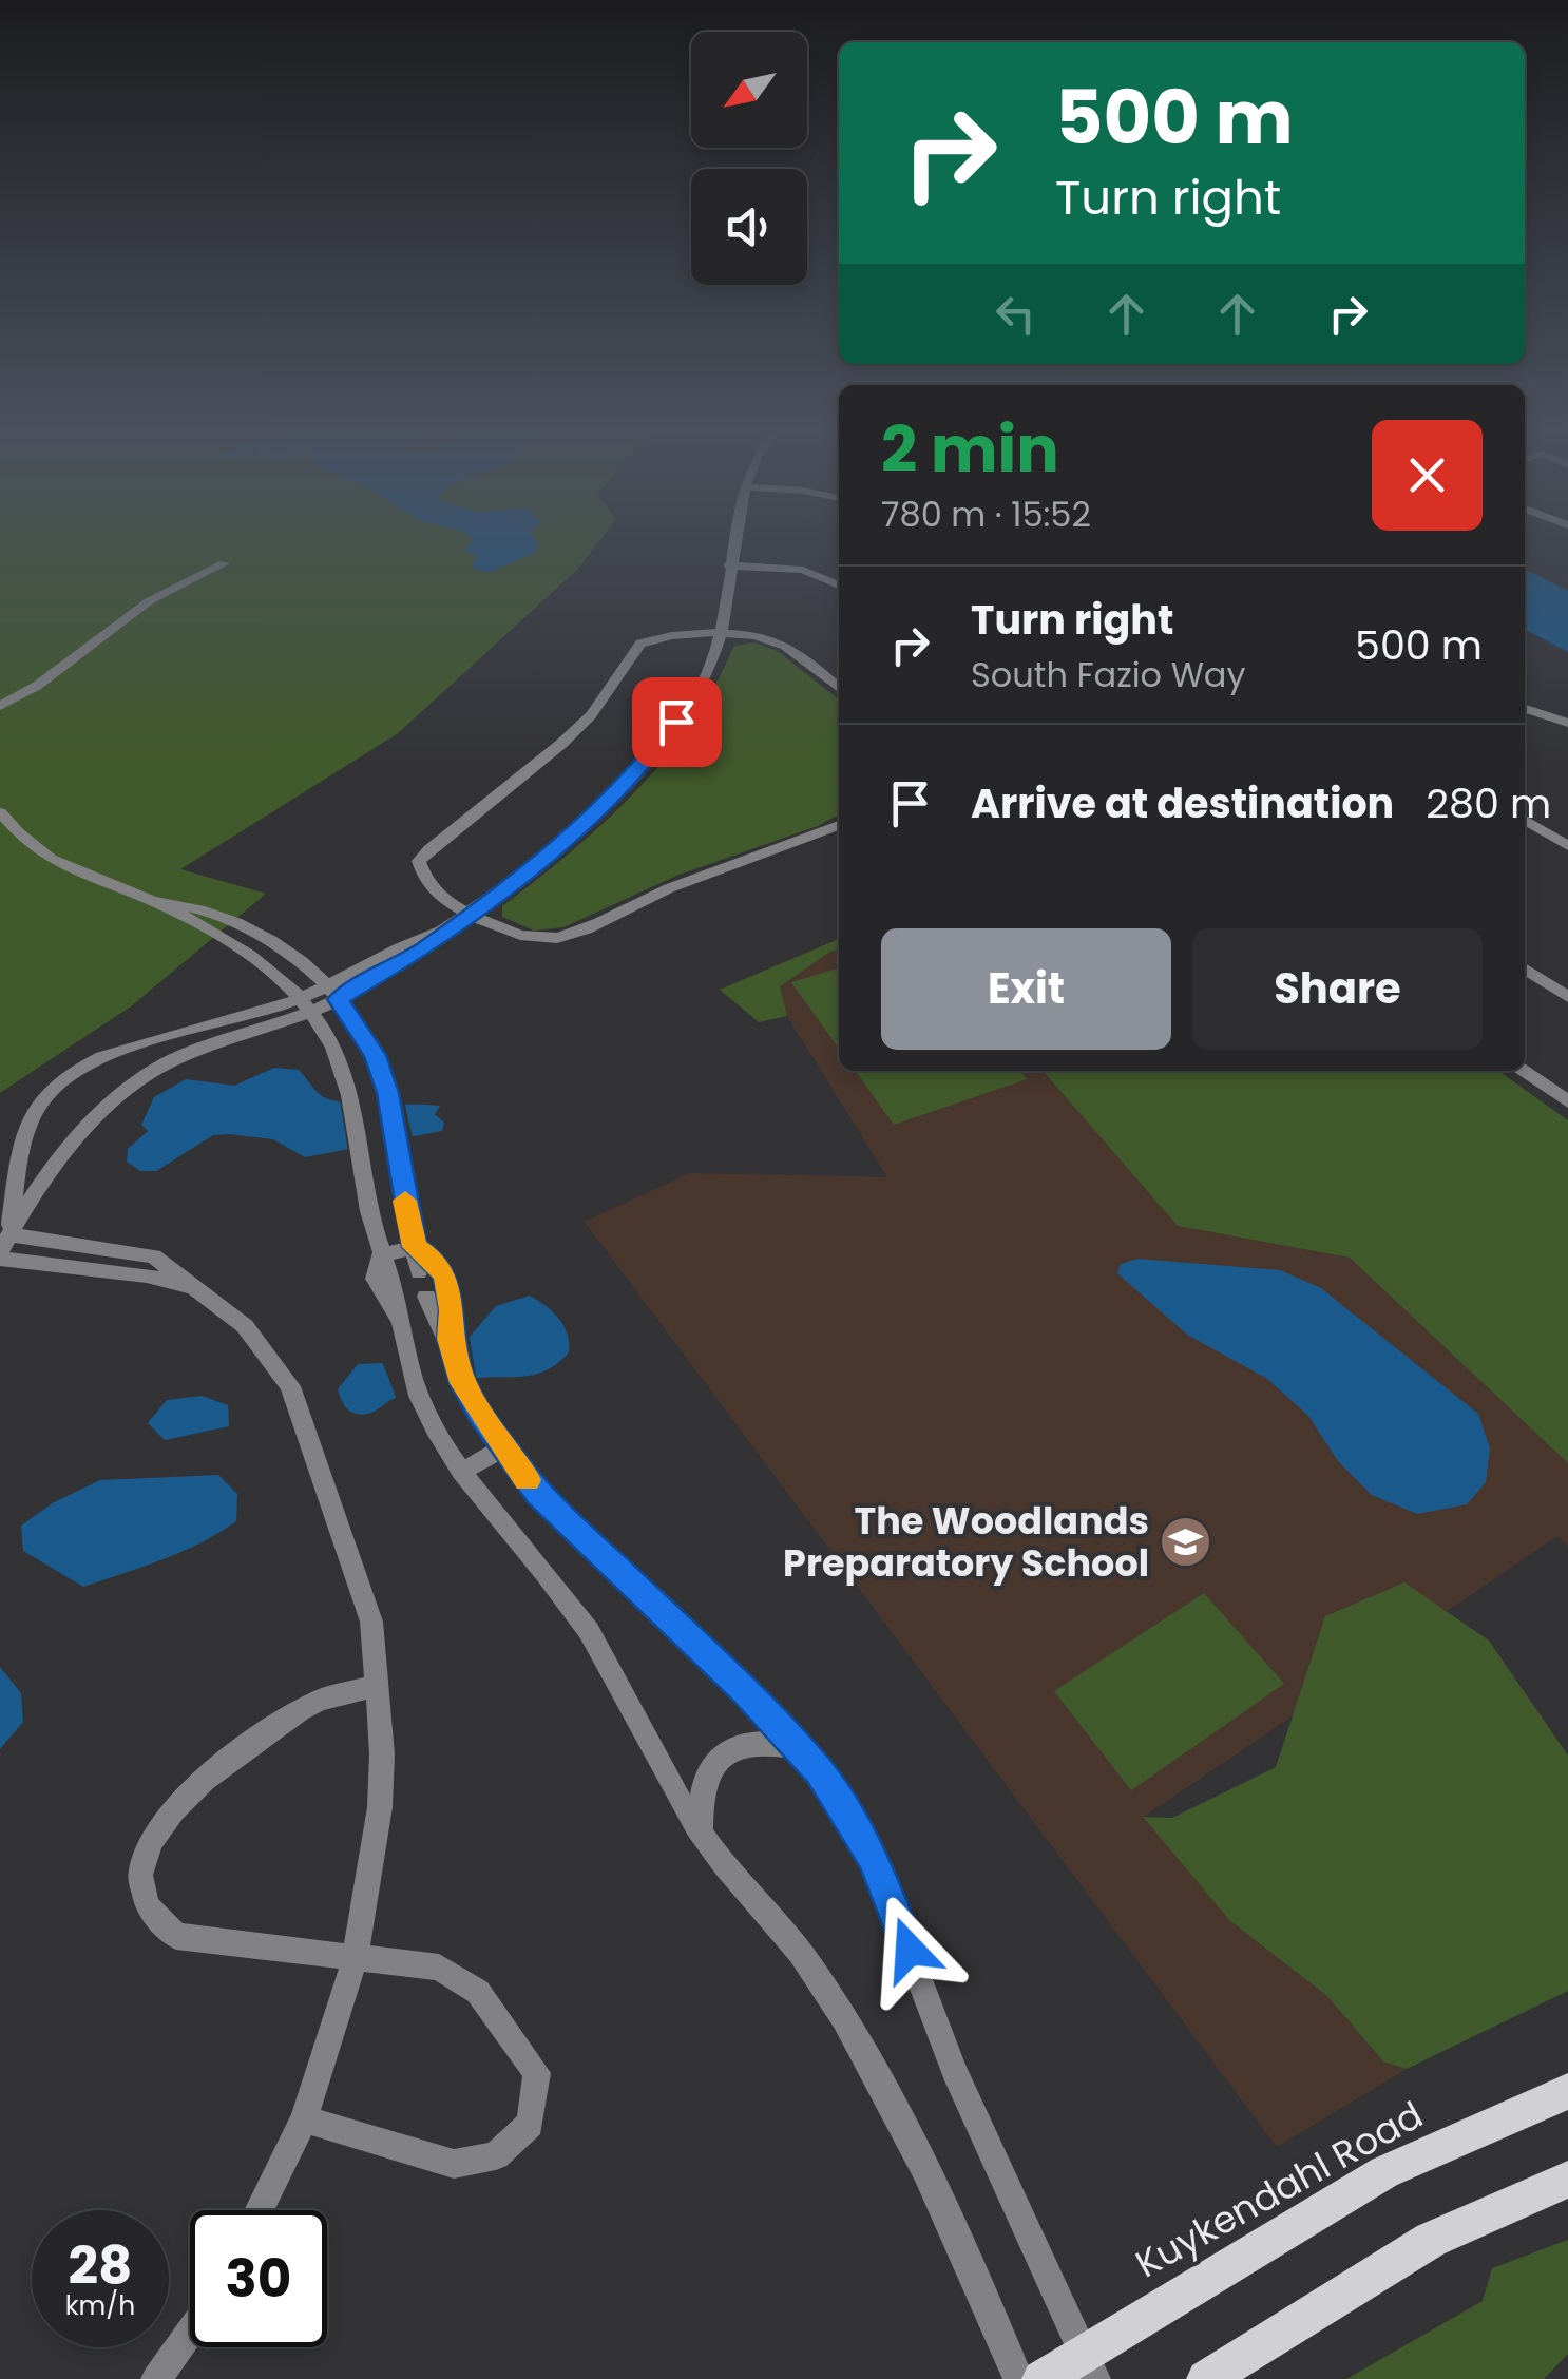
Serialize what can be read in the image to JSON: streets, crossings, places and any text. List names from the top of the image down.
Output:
{
  "streets": {
    "main road": ["Kuykendahl Road"]
  },
  "places": {
    "school or university": ["The Woodlands Preparatory School"]
  },
  "north": "bottom left",
  "page": {
    "turn": ["500 m", "Turn right"],
    "heading": ["2 min", "780 m · 15:52"],
    "list": [
      {
        "name": "Turn right",
        "note": "South Fazio Way",
        "value": "500 m"
      },
      {
        "name": "Arrive at destination",
        "value": "280 m"
      }
    ],
    "buttons": ["Exit", "Share"],
    "speed": "28 km/h",
    "limit": "30"
  }
}
